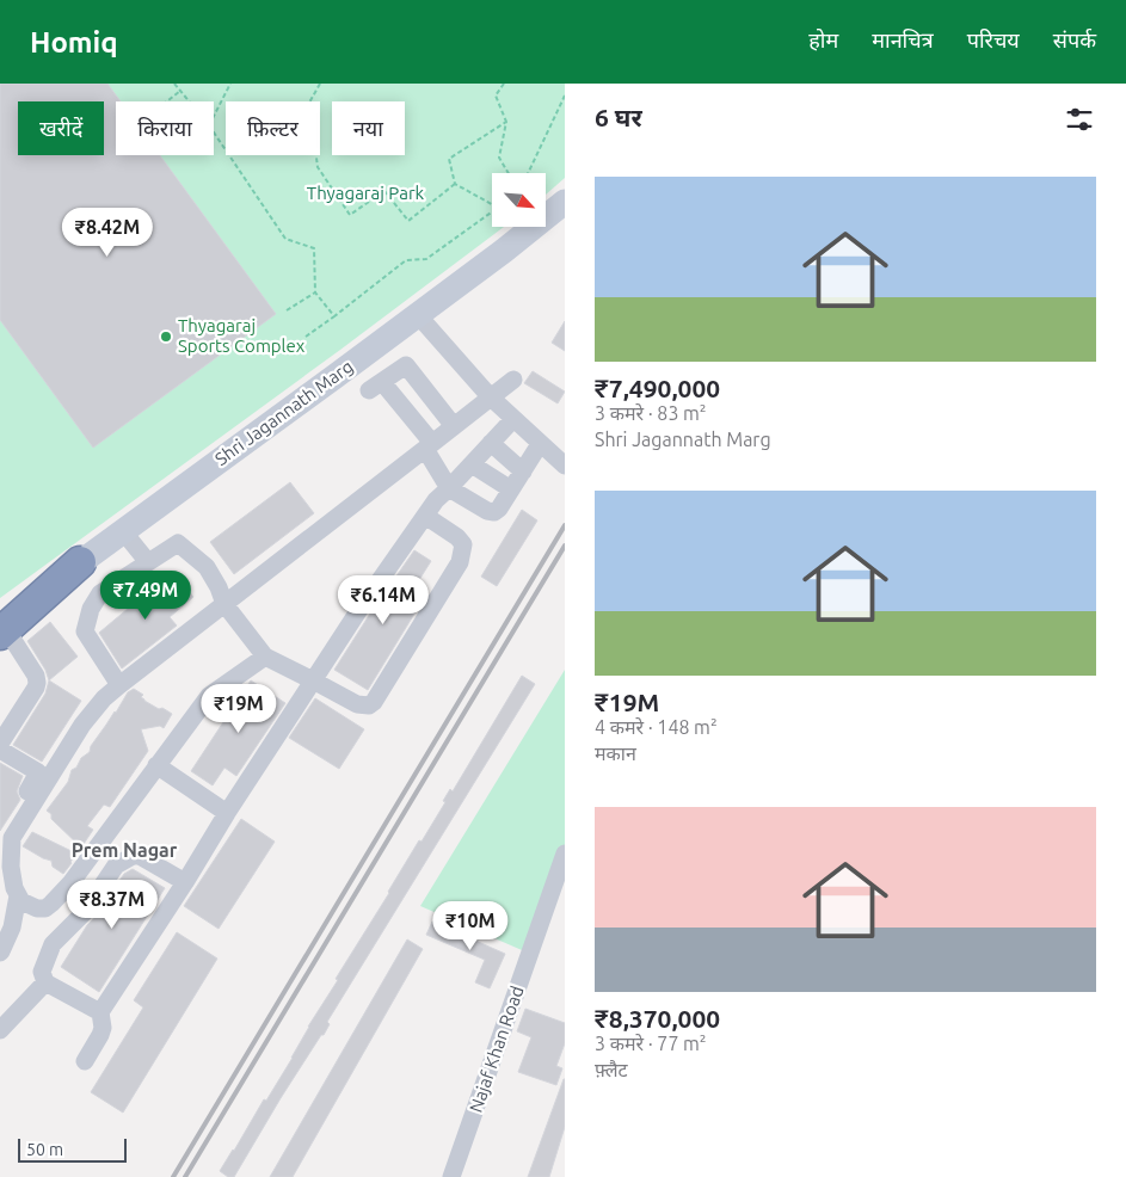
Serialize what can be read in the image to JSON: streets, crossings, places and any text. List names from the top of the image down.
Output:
{
  "streets": {
    "street": ["Shri Jagannath Marg", "Najaf Khan Road"]
  },
  "districts": ["Prem Nagar"],
  "parks": ["Thyagaraj Park"],
  "places": ["Thyagaraj Sports Complex"],
  "scale_bar": "50 m",
  "north": "bottom right",
  "page": {
    "header": "Homiq",
    "nav": [
      "होम",
      "मानचित्र",
      "परिचय",
      "संपर्क"
    ],
    "heading": "6 घर",
    "chip": [
      "खरीदें",
      "किराया",
      "फ़िल्टर",
      "नया"
    ],
    "list": [
      {
        "name": "₹7,490,000",
        "note": "3 कमरे · 83 m² · Shri Jagannath Marg"
      },
      {
        "name": "₹19M",
        "note": "4 कमरे · 148 m² · मकान"
      },
      {
        "name": "₹8,370,000",
        "note": "3 कमरे · 77 m² · फ़्लैट"
      }
    ],
    "price": [
      "₹8.42M",
      "₹7.49M",
      "₹6.14M",
      "₹19M",
      "₹8.37M",
      "₹10M"
    ],
    "scale": "50 m"
  }
}
